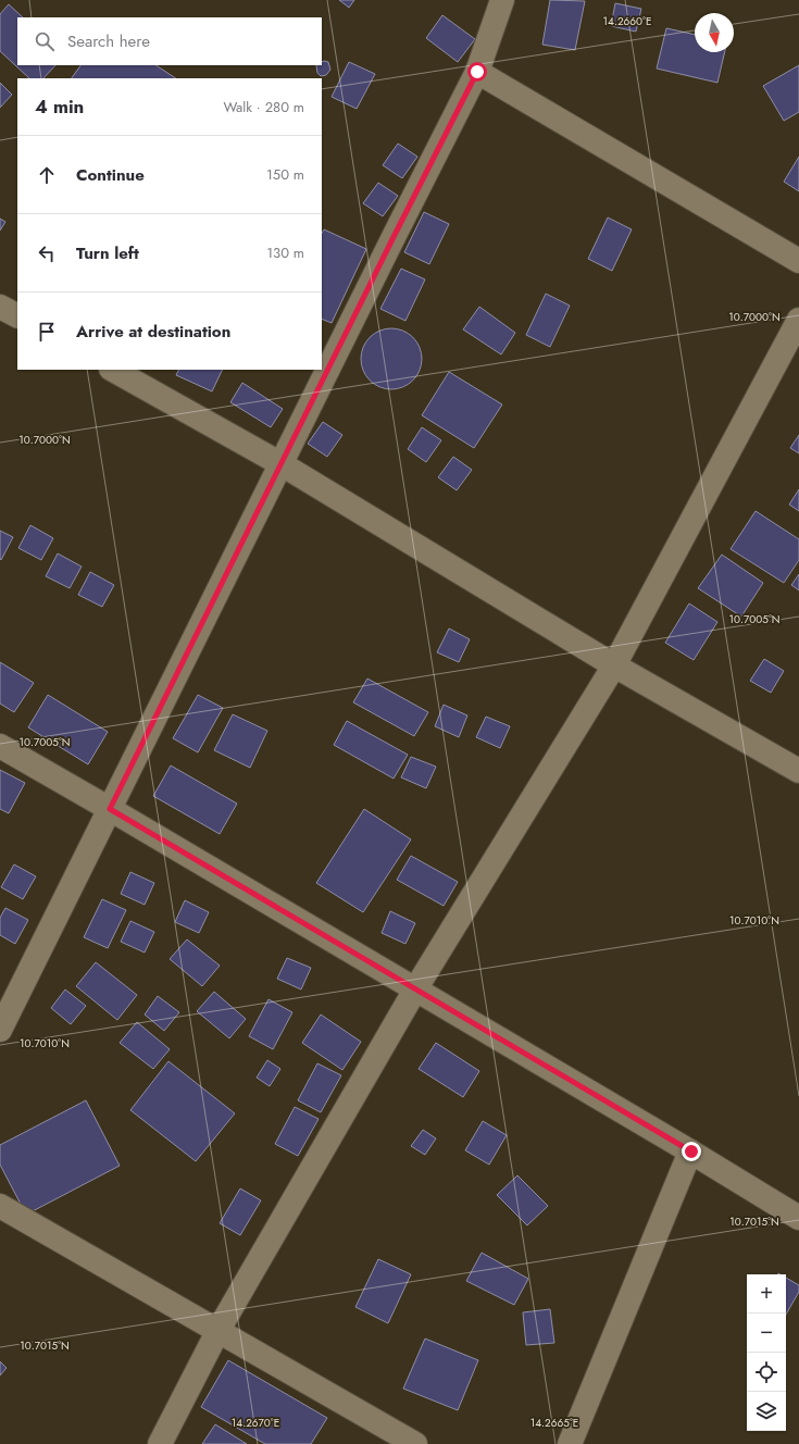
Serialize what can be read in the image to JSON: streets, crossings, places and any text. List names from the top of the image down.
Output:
{
  "north": "bottom",
  "page": {
    "search": "Search here",
    "heading": ["4 min", "Walk · 280 m"],
    "list": [
      ["Continue", "150 m"],
      ["Turn left", "130 m"],
      "Arrive at destination"
    ],
    "map_buttons": ["+", "−"]
  },
  "coordinates": [
    "14.2660°E",
    "10.7000°N",
    "10.7005°N",
    "10.7010°N",
    "10.7015°N",
    "14.2670°E",
    "14.2665°E"
  ]
}
